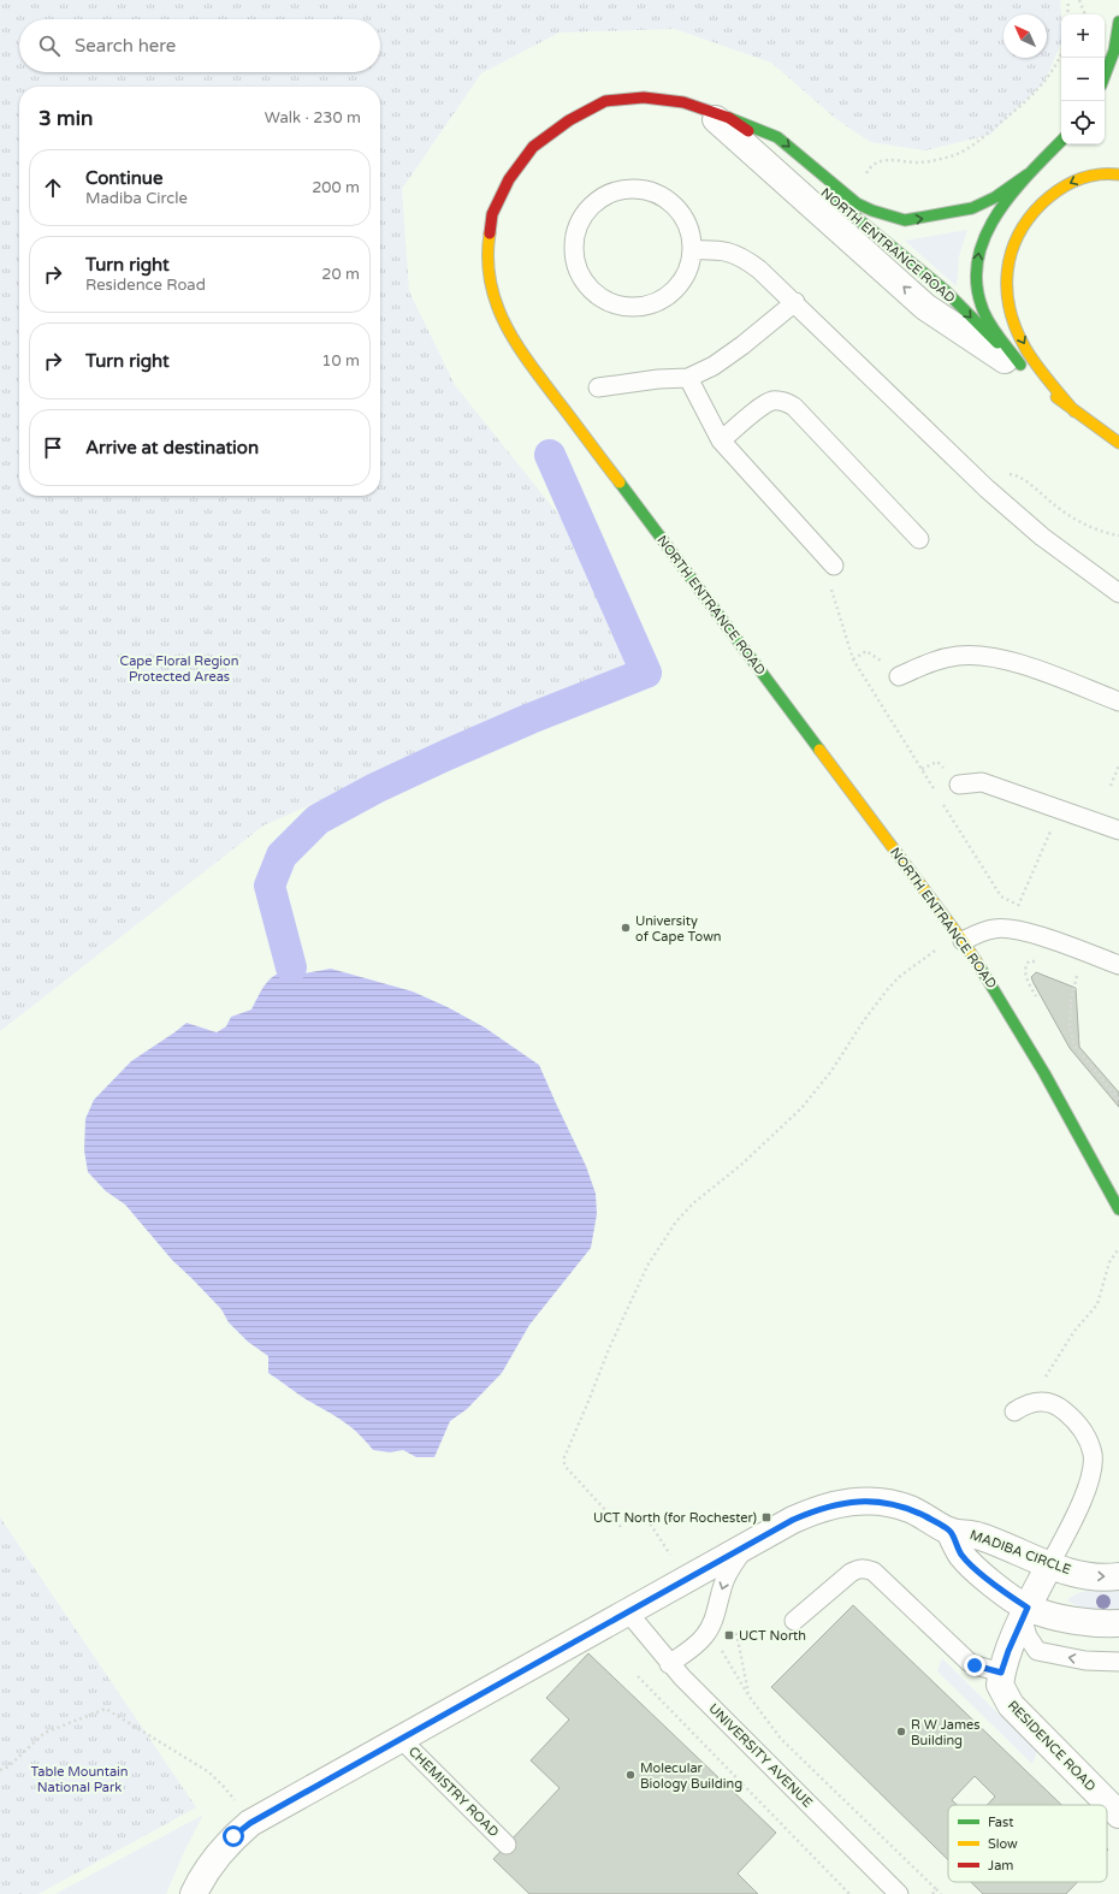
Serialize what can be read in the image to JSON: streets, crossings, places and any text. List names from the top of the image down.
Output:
{
  "streets": {
    "main road": ["NORTH ENTRANCE ROAD"],
    "street": ["MADIBA CIRCLE", "RESIDENCE ROAD"],
    "lane": ["UNIVERSITY AVENUE", "CHEMISTRY ROAD"]
  },
  "crossings": [
    ["MADIBA CIRCLE", "RESIDENCE ROAD"],
    ["MADIBA CIRCLE", "UNIVERSITY AVENUE"],
    ["MADIBA CIRCLE", "CHEMISTRY ROAD"]
  ],
  "parks": ["Cape Floral Region Protected Areas", "Table Mountain National Park"],
  "places": {
    "other": ["University of Cape Town", "R W James Building", "Molecular Biology Building"],
    "transit": ["UCT North (for Rochester)", "UCT North"]
  },
  "legend": ["Fast", "Slow", "Jam"],
  "north": "top left",
  "page": {
    "map_buttons": ["+", "−"],
    "search": "Search here",
    "heading": ["3 min", "Walk · 230 m"],
    "list": [
      ["Continue", "Madiba Circle", "200 m"],
      ["Turn right", "Residence Road", "20 m"],
      ["Turn right", "10 m"],
      "Arrive at destination"
    ]
  }
}
